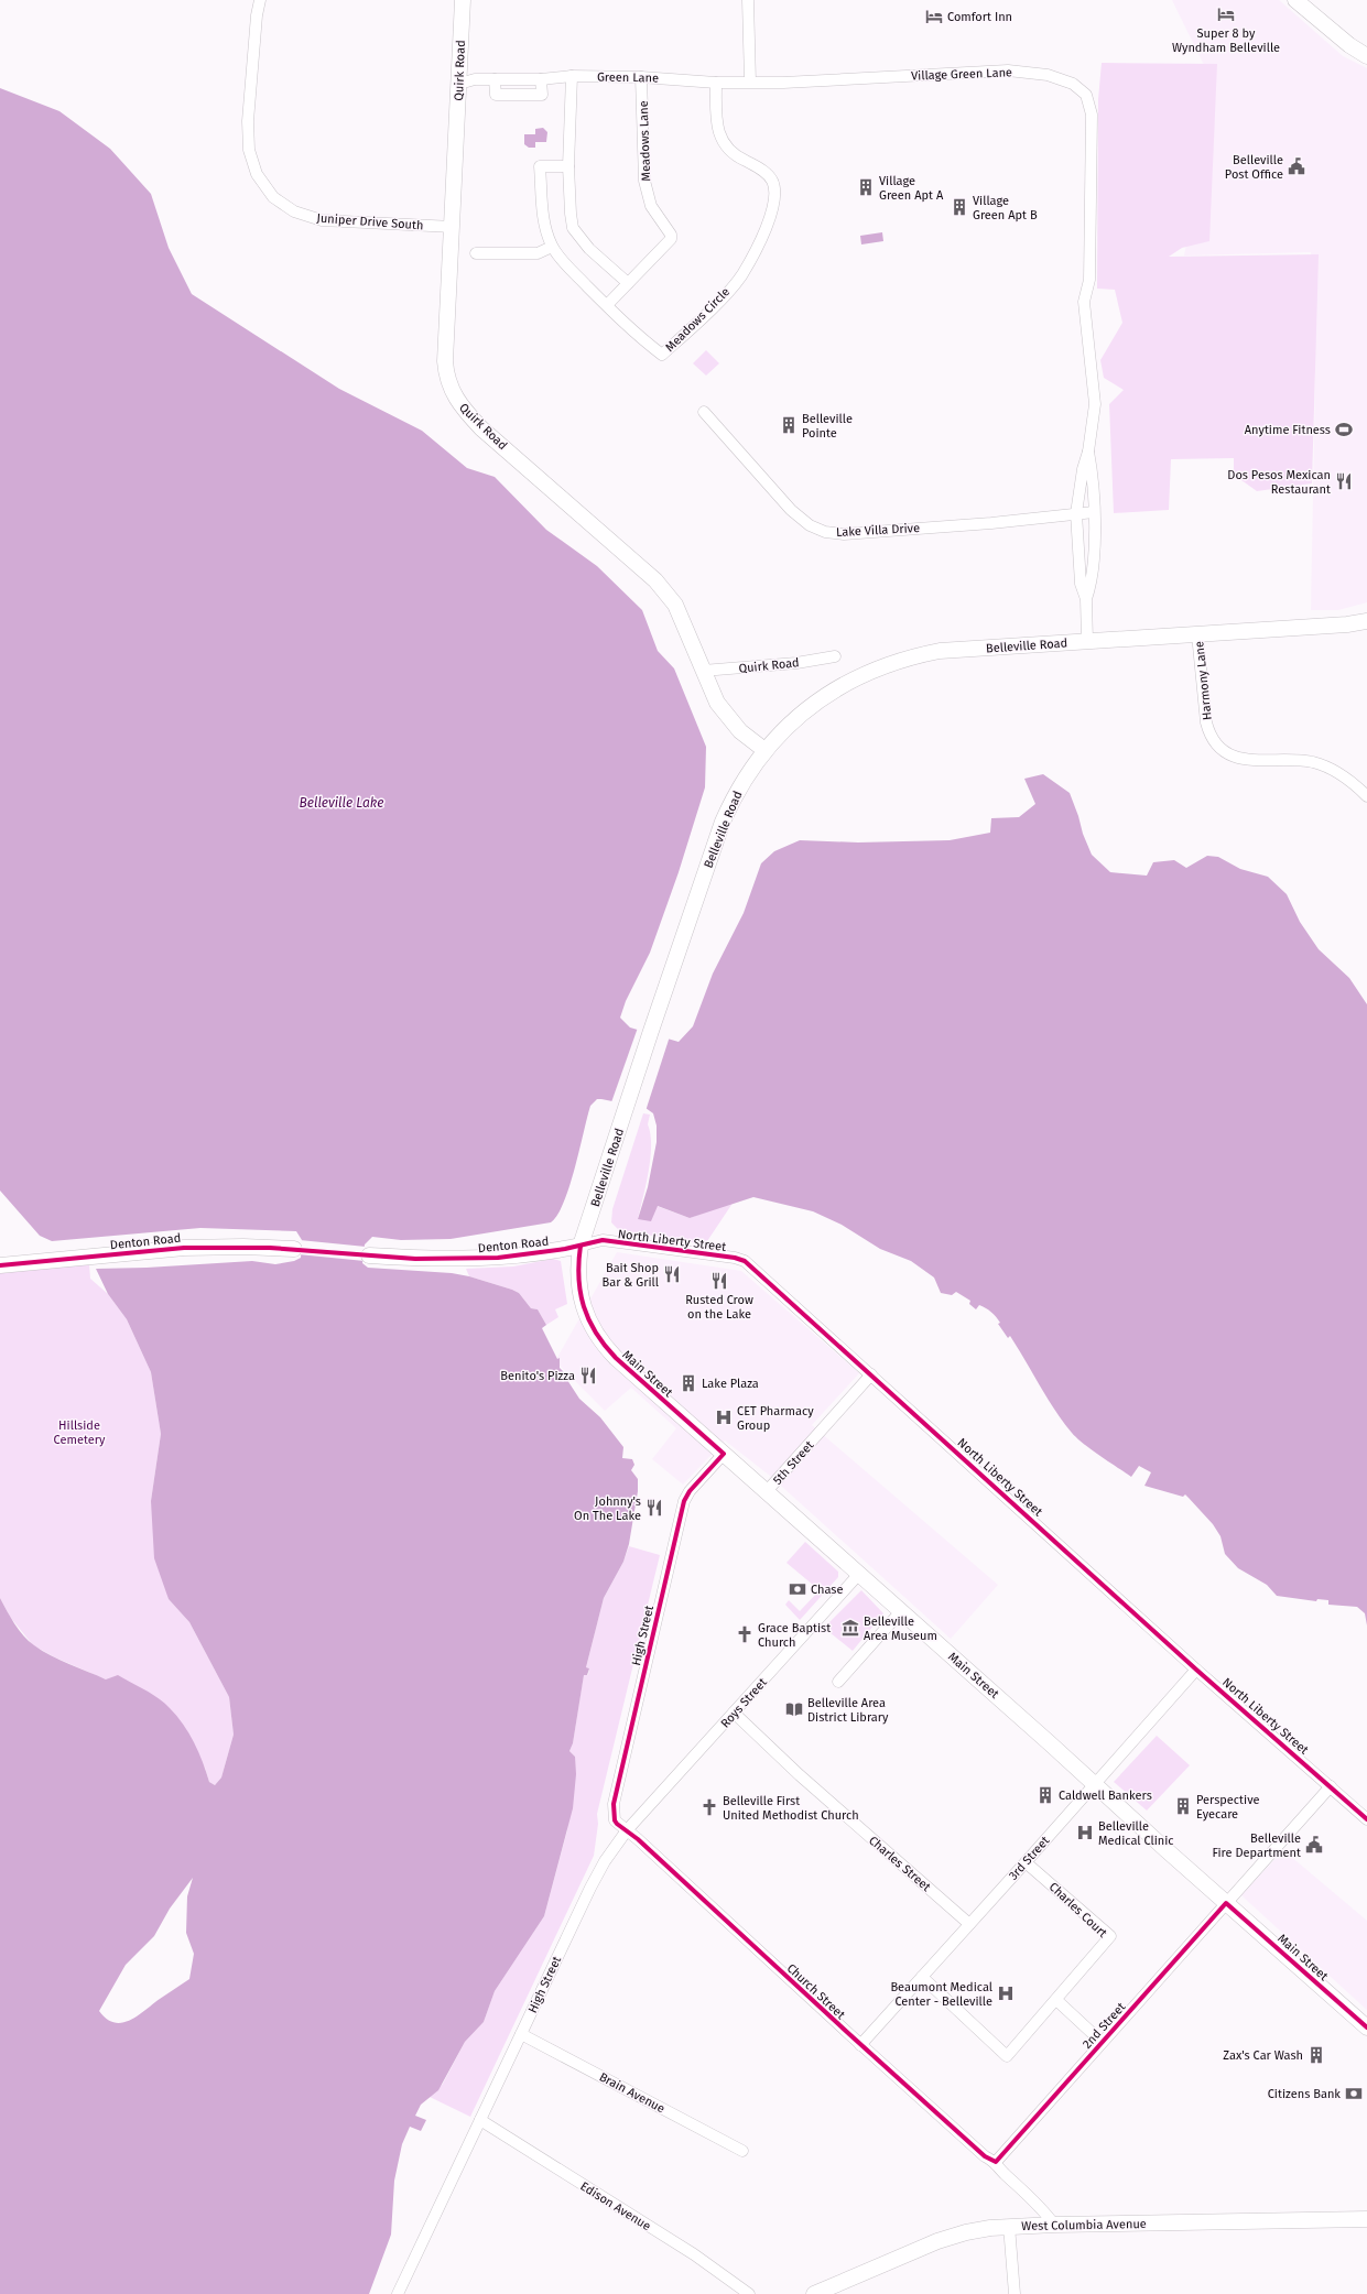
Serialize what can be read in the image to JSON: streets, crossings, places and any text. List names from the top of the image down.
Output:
{
  "streets": {
    "main road": [
      "Quirk Road",
      "Belleville Road",
      "Denton Road",
      "Main Street",
      "West Columbia Avenue"
    ],
    "street": [
      "Village Green Lane",
      "Green Lane",
      "Meadows Lane",
      "Juniper Drive South",
      "Meadows Circle",
      "Lake Villa Drive",
      "Harmony Lane",
      "North Liberty Street",
      "5th Street",
      "High Street",
      "Roys Street",
      "3rd Street",
      "Charles Street",
      "Charles Court",
      "Church Street",
      "2nd Street",
      "Brain Avenue",
      "Edison Avenue"
    ]
  },
  "crossings": [
    ["Quirk Road", "Juniper Drive South"],
    ["Quirk Road", "Belleville Road"],
    ["Village Green Lane", "Green Lane"],
    ["Green Lane", "Meadows Lane"],
    ["Green Lane", "Meadows Circle"],
    ["Meadows Lane", "Meadows Circle"],
    ["Belleville Road", "Harmony Lane"],
    ["Belleville Road", "North Liberty Street"],
    ["Belleville Road", "Denton Road"],
    ["Belleville Road", "Main Street"],
    ["North Liberty Street", "Denton Road"],
    ["North Liberty Street", "5th Street"],
    ["North Liberty Street", "3rd Street"],
    ["North Liberty Street", "2nd Street"],
    ["Main Street", "5th Street"],
    ["Main Street", "High Street"],
    ["Main Street", "Roys Street"],
    ["Main Street", "3rd Street"],
    ["Main Street", "2nd Street"],
    ["High Street", "Roys Street"],
    ["High Street", "Church Street"],
    ["High Street", "Brain Avenue"],
    ["High Street", "Edison Avenue"],
    ["Roys Street", "Charles Street"],
    ["Roys Street", "Church Street"],
    ["3rd Street", "Charles Street"],
    ["3rd Street", "Charles Court"],
    ["3rd Street", "Church Street"],
    ["Church Street", "2nd Street"],
    ["Church Street", "West Columbia Avenue"]
  ],
  "water": ["Belleville Lake"],
  "parks": ["Hillside Cemetery"],
  "places": {
    "hotel": ["Super 8 by Wyndham Belleville", "Comfort Inn"],
    "public building": ["Belleville Post Office", "Belleville Fire Department"],
    "building": [
      "Village Green Apt A",
      "Village Green Apt B",
      "Belleville Pointe",
      "Lake Plaza",
      "Caldwell Bankers",
      "Perspective Eyecare",
      "Zax's Car Wash"
    ],
    "sports": ["Anytime Fitness"],
    "restaurant": [
      "Dos Pesos Mexican Restaurant",
      "Bait Shop Bar & Grill",
      "Rusted Crow on the Lake",
      "Benito's Pizza",
      "Johnny's On The Lake"
    ],
    "hospital": ["CET Pharmacy Group", "Belleville Medical Clinic", "Beaumont Medical Center - Belleville"],
    "bank": ["Chase", "Citizens Bank"],
    "museum": ["Belleville Area Museum"],
    "church": ["Grace Baptist Church", "Belleville First United Methodist Church"],
    "library": ["Belleville Area District Library"]
  }
}
